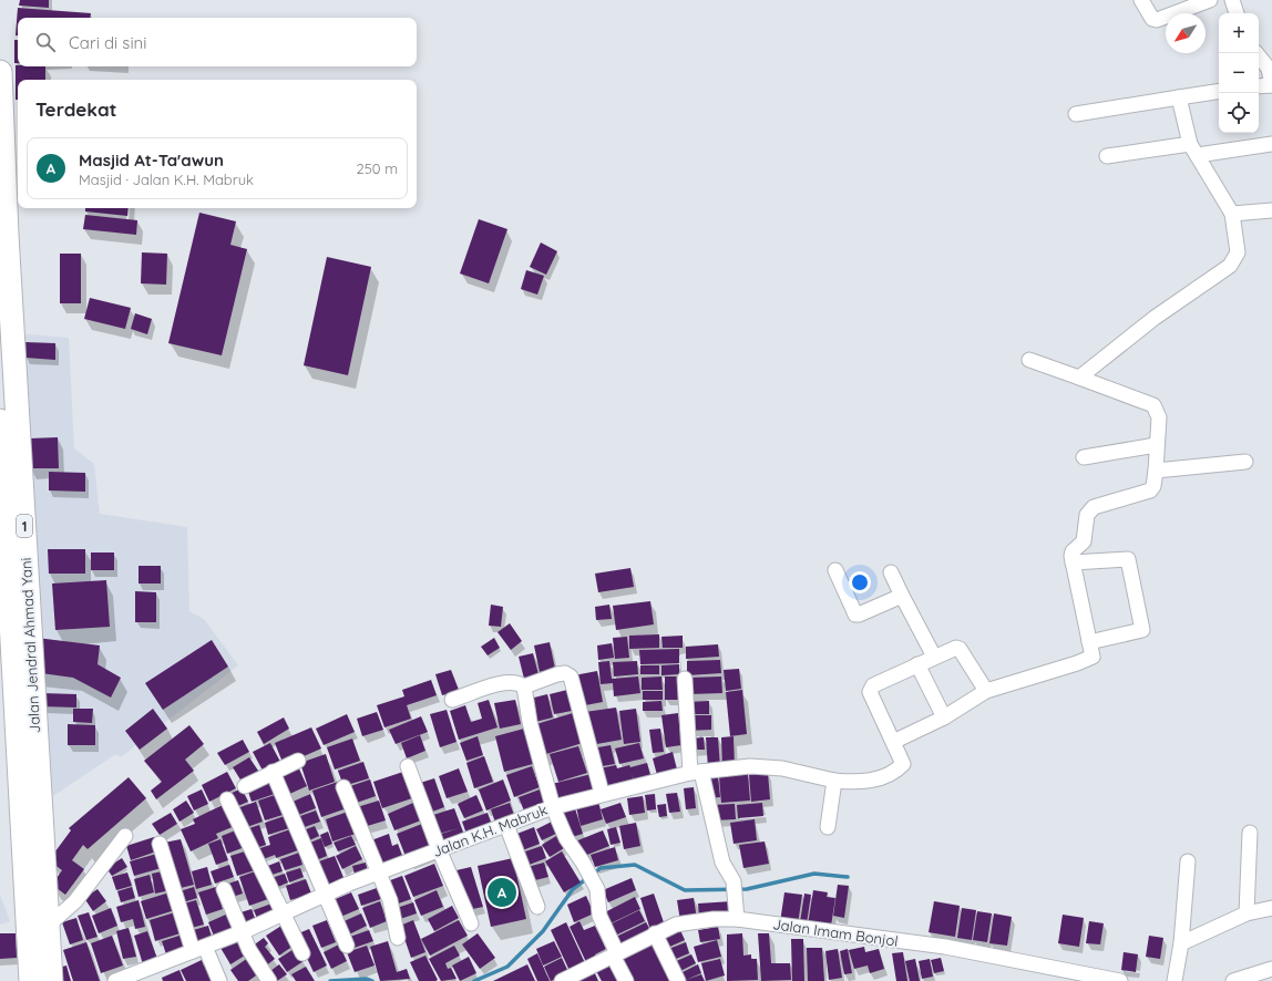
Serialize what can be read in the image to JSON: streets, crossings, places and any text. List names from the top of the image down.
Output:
{
  "streets": {
    "highway": ["1", "Jalan Jendral Ahmad Yani"],
    "street": ["Jalan K.H. Mabruk", "Jalan Imam Bonjol"]
  },
  "north": "bottom left",
  "page": {
    "map_buttons": ["+", "−"],
    "search": "Cari di sini",
    "heading": "Terdekat",
    "list": [
      {
        "mark": "A",
        "name": "Masjid At-Ta'awun",
        "note": "Masjid · Jalan K.H. Mabruk",
        "value": "250 m"
      }
    ],
    "pins": "A"
  }
}
